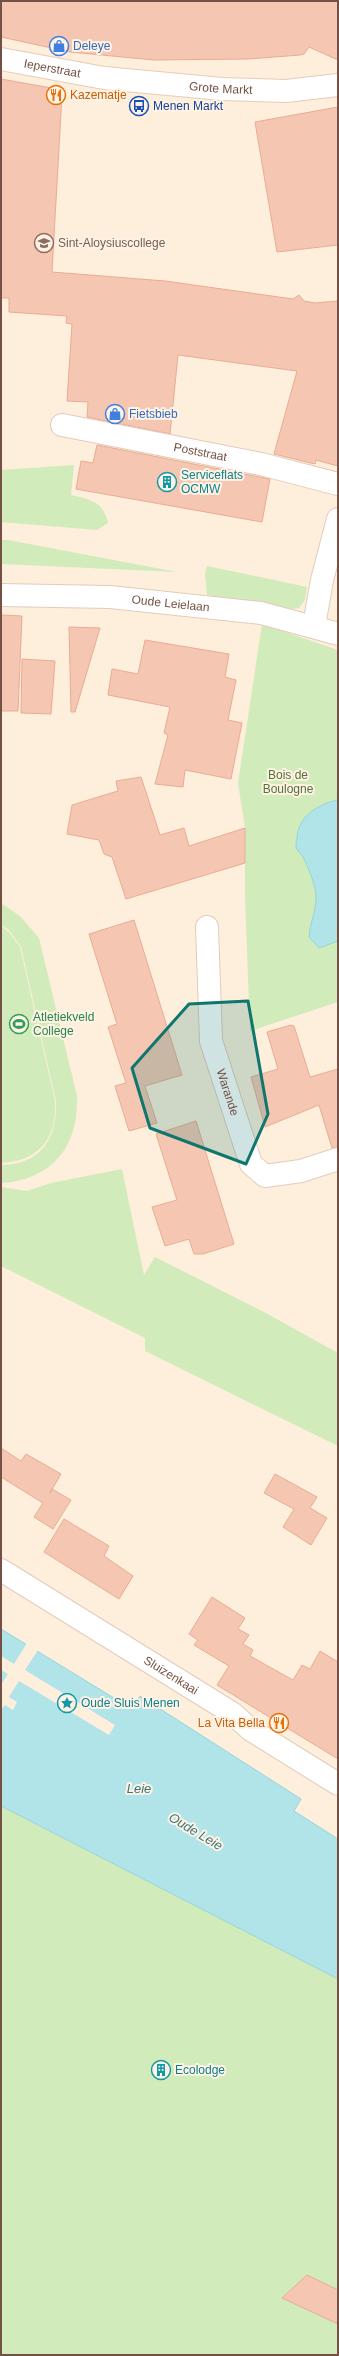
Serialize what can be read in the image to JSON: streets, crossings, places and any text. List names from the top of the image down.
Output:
{
  "streets": {
    "street": [
      "Ieperstraat",
      "Grote Markt",
      "Poststraat",
      "Oude Leielaan",
      "Warande",
      "Sluizenkaai"
    ]
  },
  "crossings": [
    ["Ieperstraat", "Grote Markt"]
  ],
  "water": ["Leie", "Oude Leie"],
  "parks": ["Bois de Boulogne"],
  "places": {
    "shop": ["Deleye", "Fietsbieb"],
    "restaurant": ["Kazematje", "La Vita Bella"],
    "bus stop": ["Menen Markt"],
    "school or university": ["Sint-Aloysiuscollege"],
    "building": ["Serviceflats OCMW", "Ecolodge"],
    "sports": ["Atletiekveld College"],
    "place": ["Oude Sluis Menen"]
  }
}
